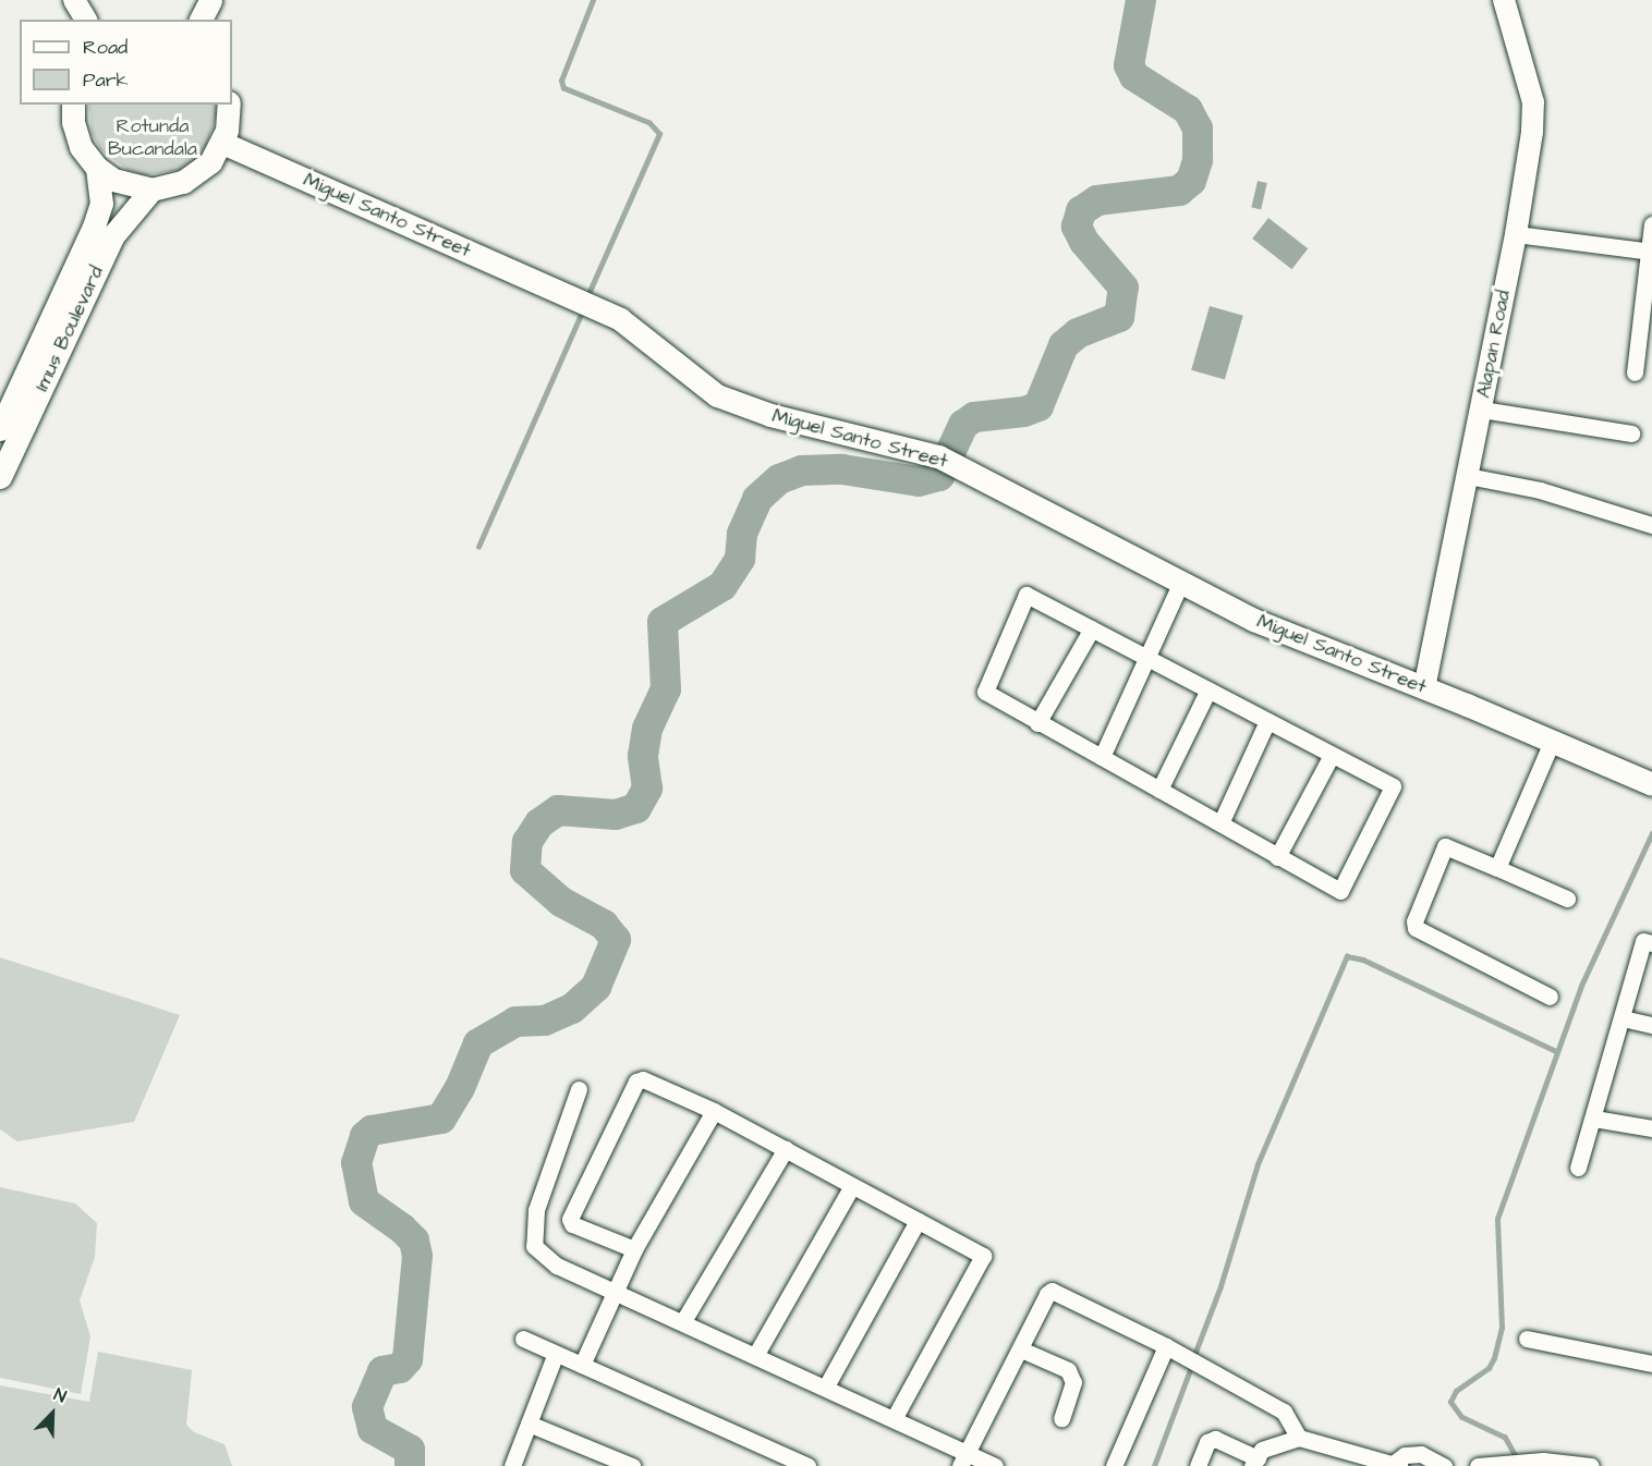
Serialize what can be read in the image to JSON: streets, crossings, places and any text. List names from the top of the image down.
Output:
{
  "streets": {
    "main road": ["Miguel Santo Street", "Imus Boulevard"],
    "street": ["Alapan Road"]
  },
  "crossings": [
    ["Miguel Santo Street", "Alapan Road"]
  ],
  "parks": ["Rotunda Bucandala"],
  "legend": ["Road", "Park"],
  "north": "top right"
}
